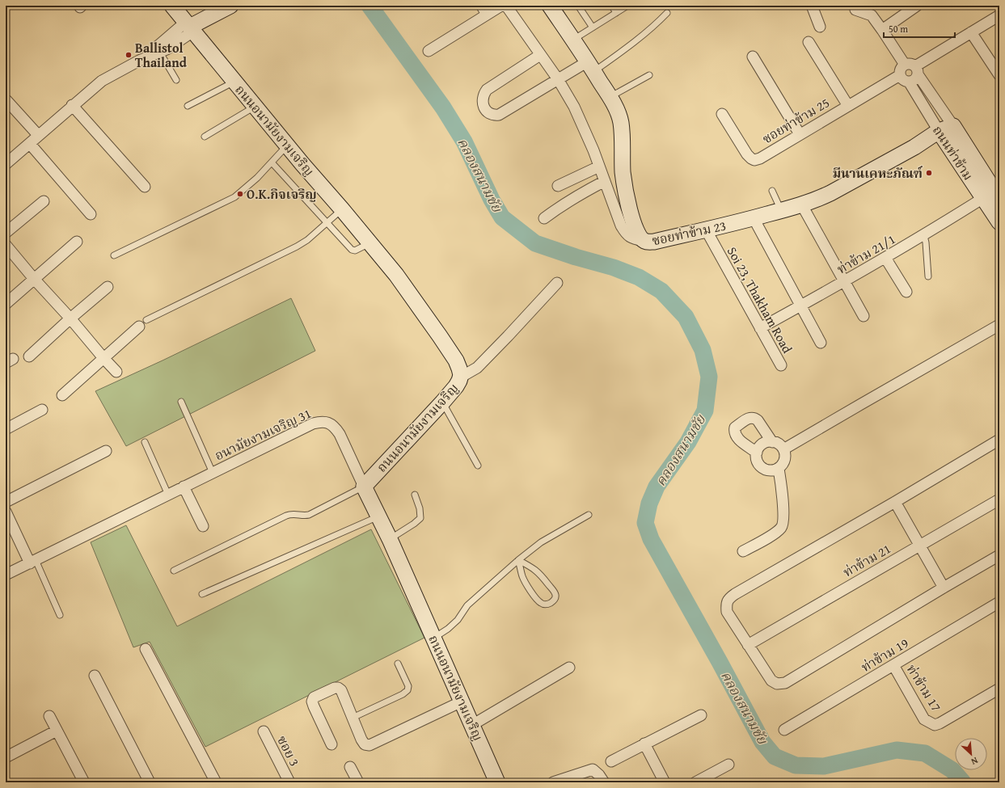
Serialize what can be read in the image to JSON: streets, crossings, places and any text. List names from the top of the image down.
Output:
{
  "streets": {
    "street": [
      "ซอยท่าข้าม 25",
      "ถนนอนามัยงามเจริญ",
      "ถนนท่าข้าม",
      "ซอยท่าข้าม 23",
      "ท่าข้าม 21/1",
      "Soi 23, Thakham Road",
      "อนามัยงามเจริญ 31",
      "ท่าข้าม 21",
      "ท่าข้าม 19",
      "ท่าข้าม 17",
      "ซอย 3"
    ]
  },
  "crossings": [
    ["ซอยท่าข้าม 25", "ถนนท่าข้าม"],
    ["ถนนอนามัยงามเจริญ", "อนามัยงามเจริญ 31"],
    ["ถนนท่าข้าม", "ซอยท่าข้าม 23"],
    ["ถนนท่าข้าม", "ท่าข้าม 21/1"],
    ["ซอยท่าข้าม 23", "Soi 23, Thakham Road"],
    ["ท่าข้าม 21/1", "Soi 23, Thakham Road"],
    ["ท่าข้าม 19", "ท่าข้าม 17"]
  ],
  "water": ["คลองสนามชัย"],
  "places": ["Ballistol Thailand", "มีนานเคหะภัณฑ์", "O.K.กิจเจริญ"],
  "scale_bar": "50 m",
  "north": "bottom right"
}
